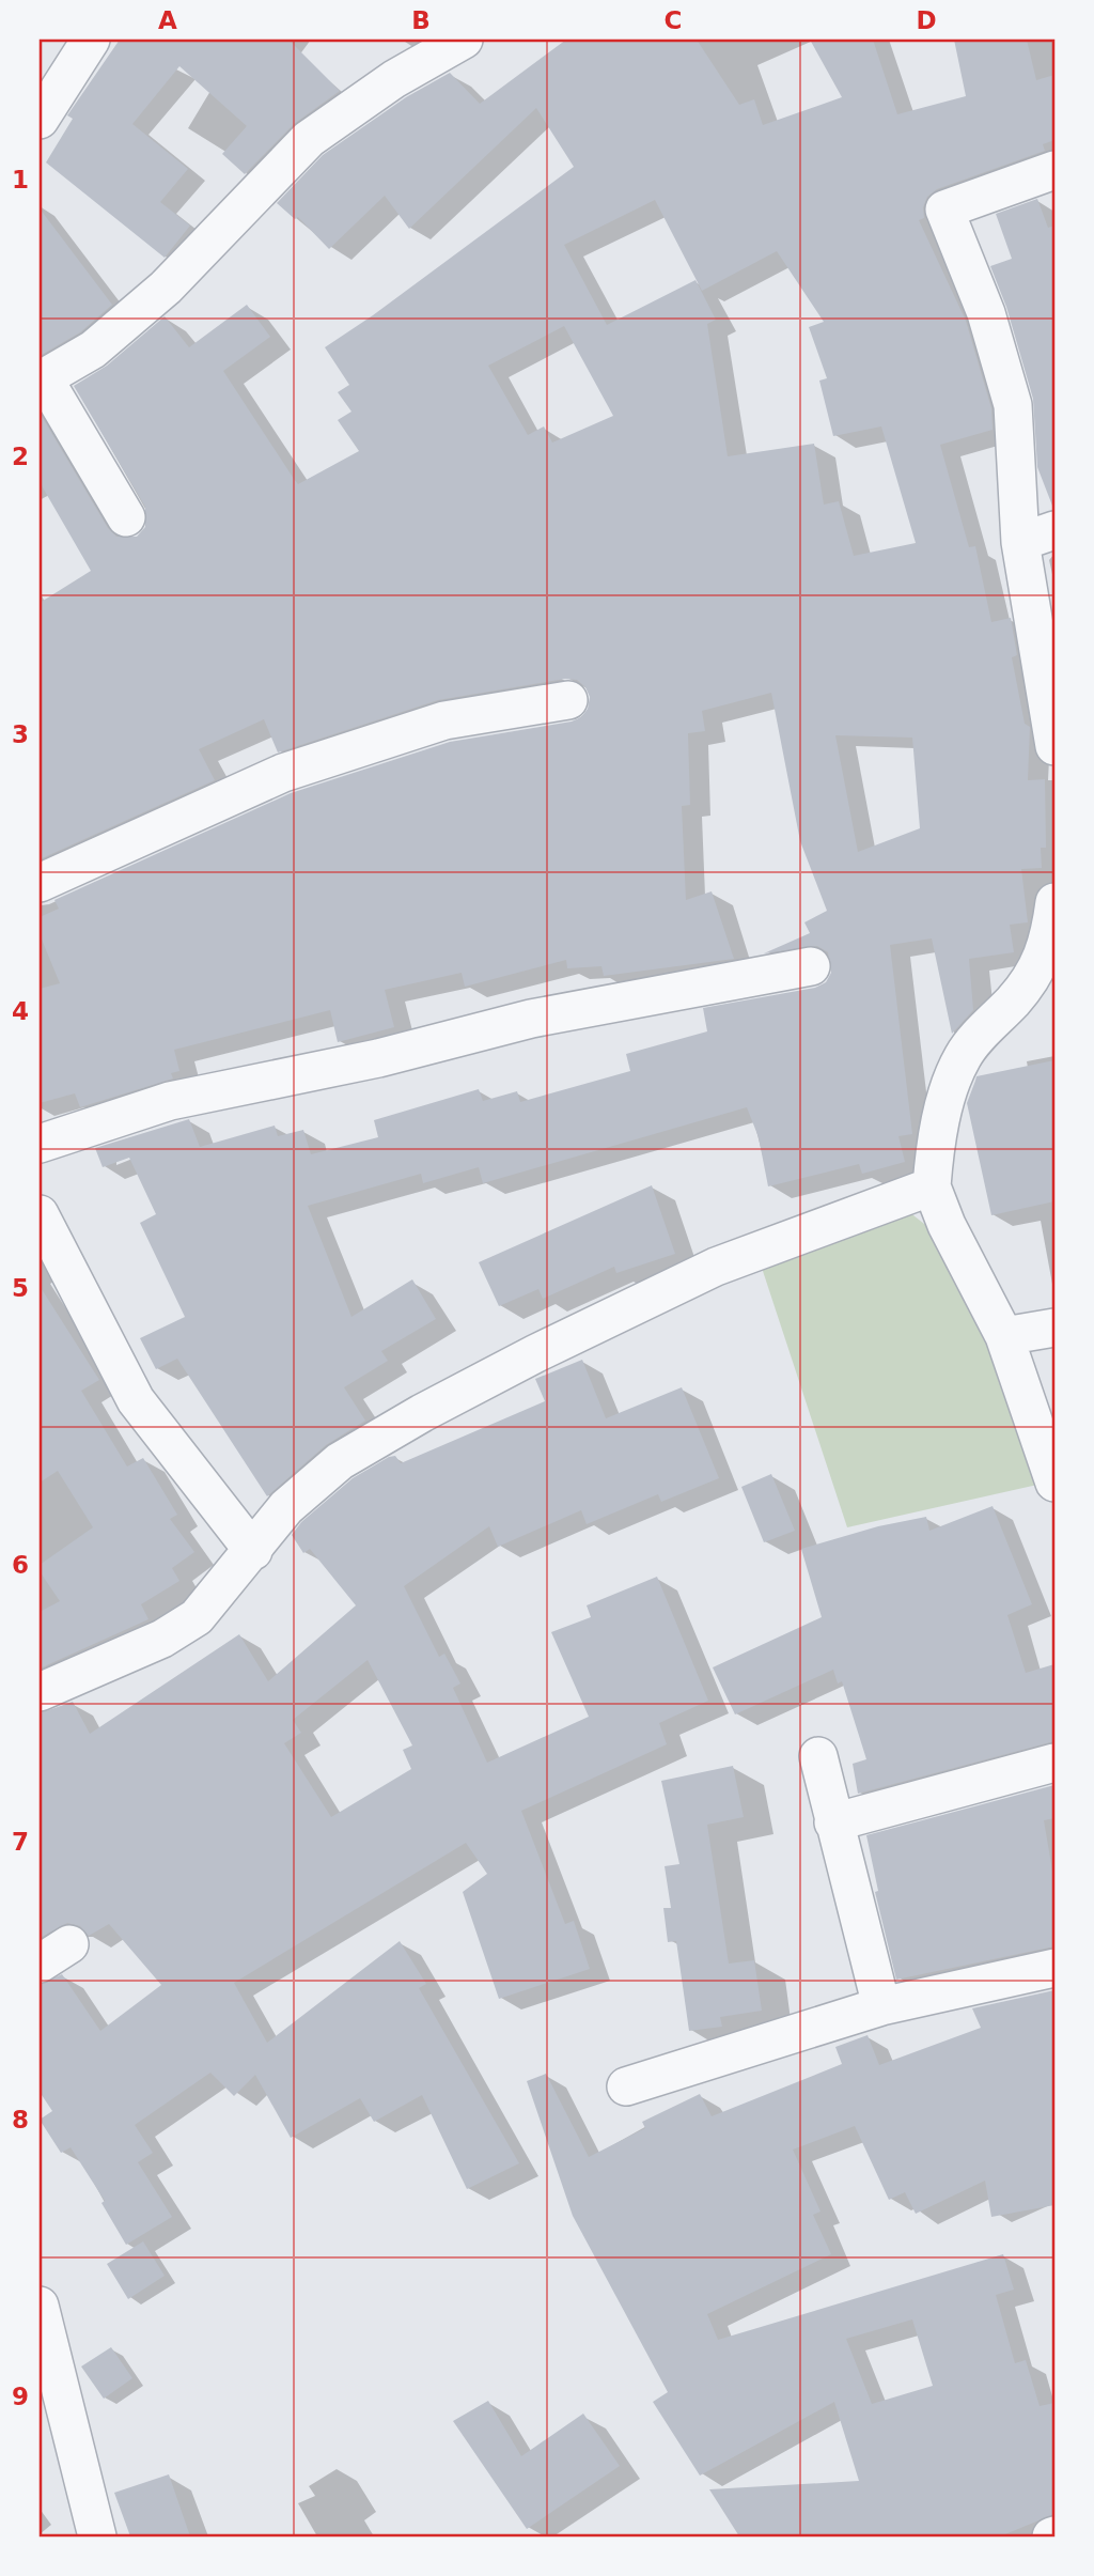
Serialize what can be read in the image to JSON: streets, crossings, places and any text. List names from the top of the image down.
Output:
{
  "grid": {
    "columns": [
      "A",
      "B",
      "C",
      "D"
    ],
    "rows": [
      "1",
      "2",
      "3",
      "4",
      "5",
      "6",
      "7",
      "8",
      "9"
    ]
  }
}
